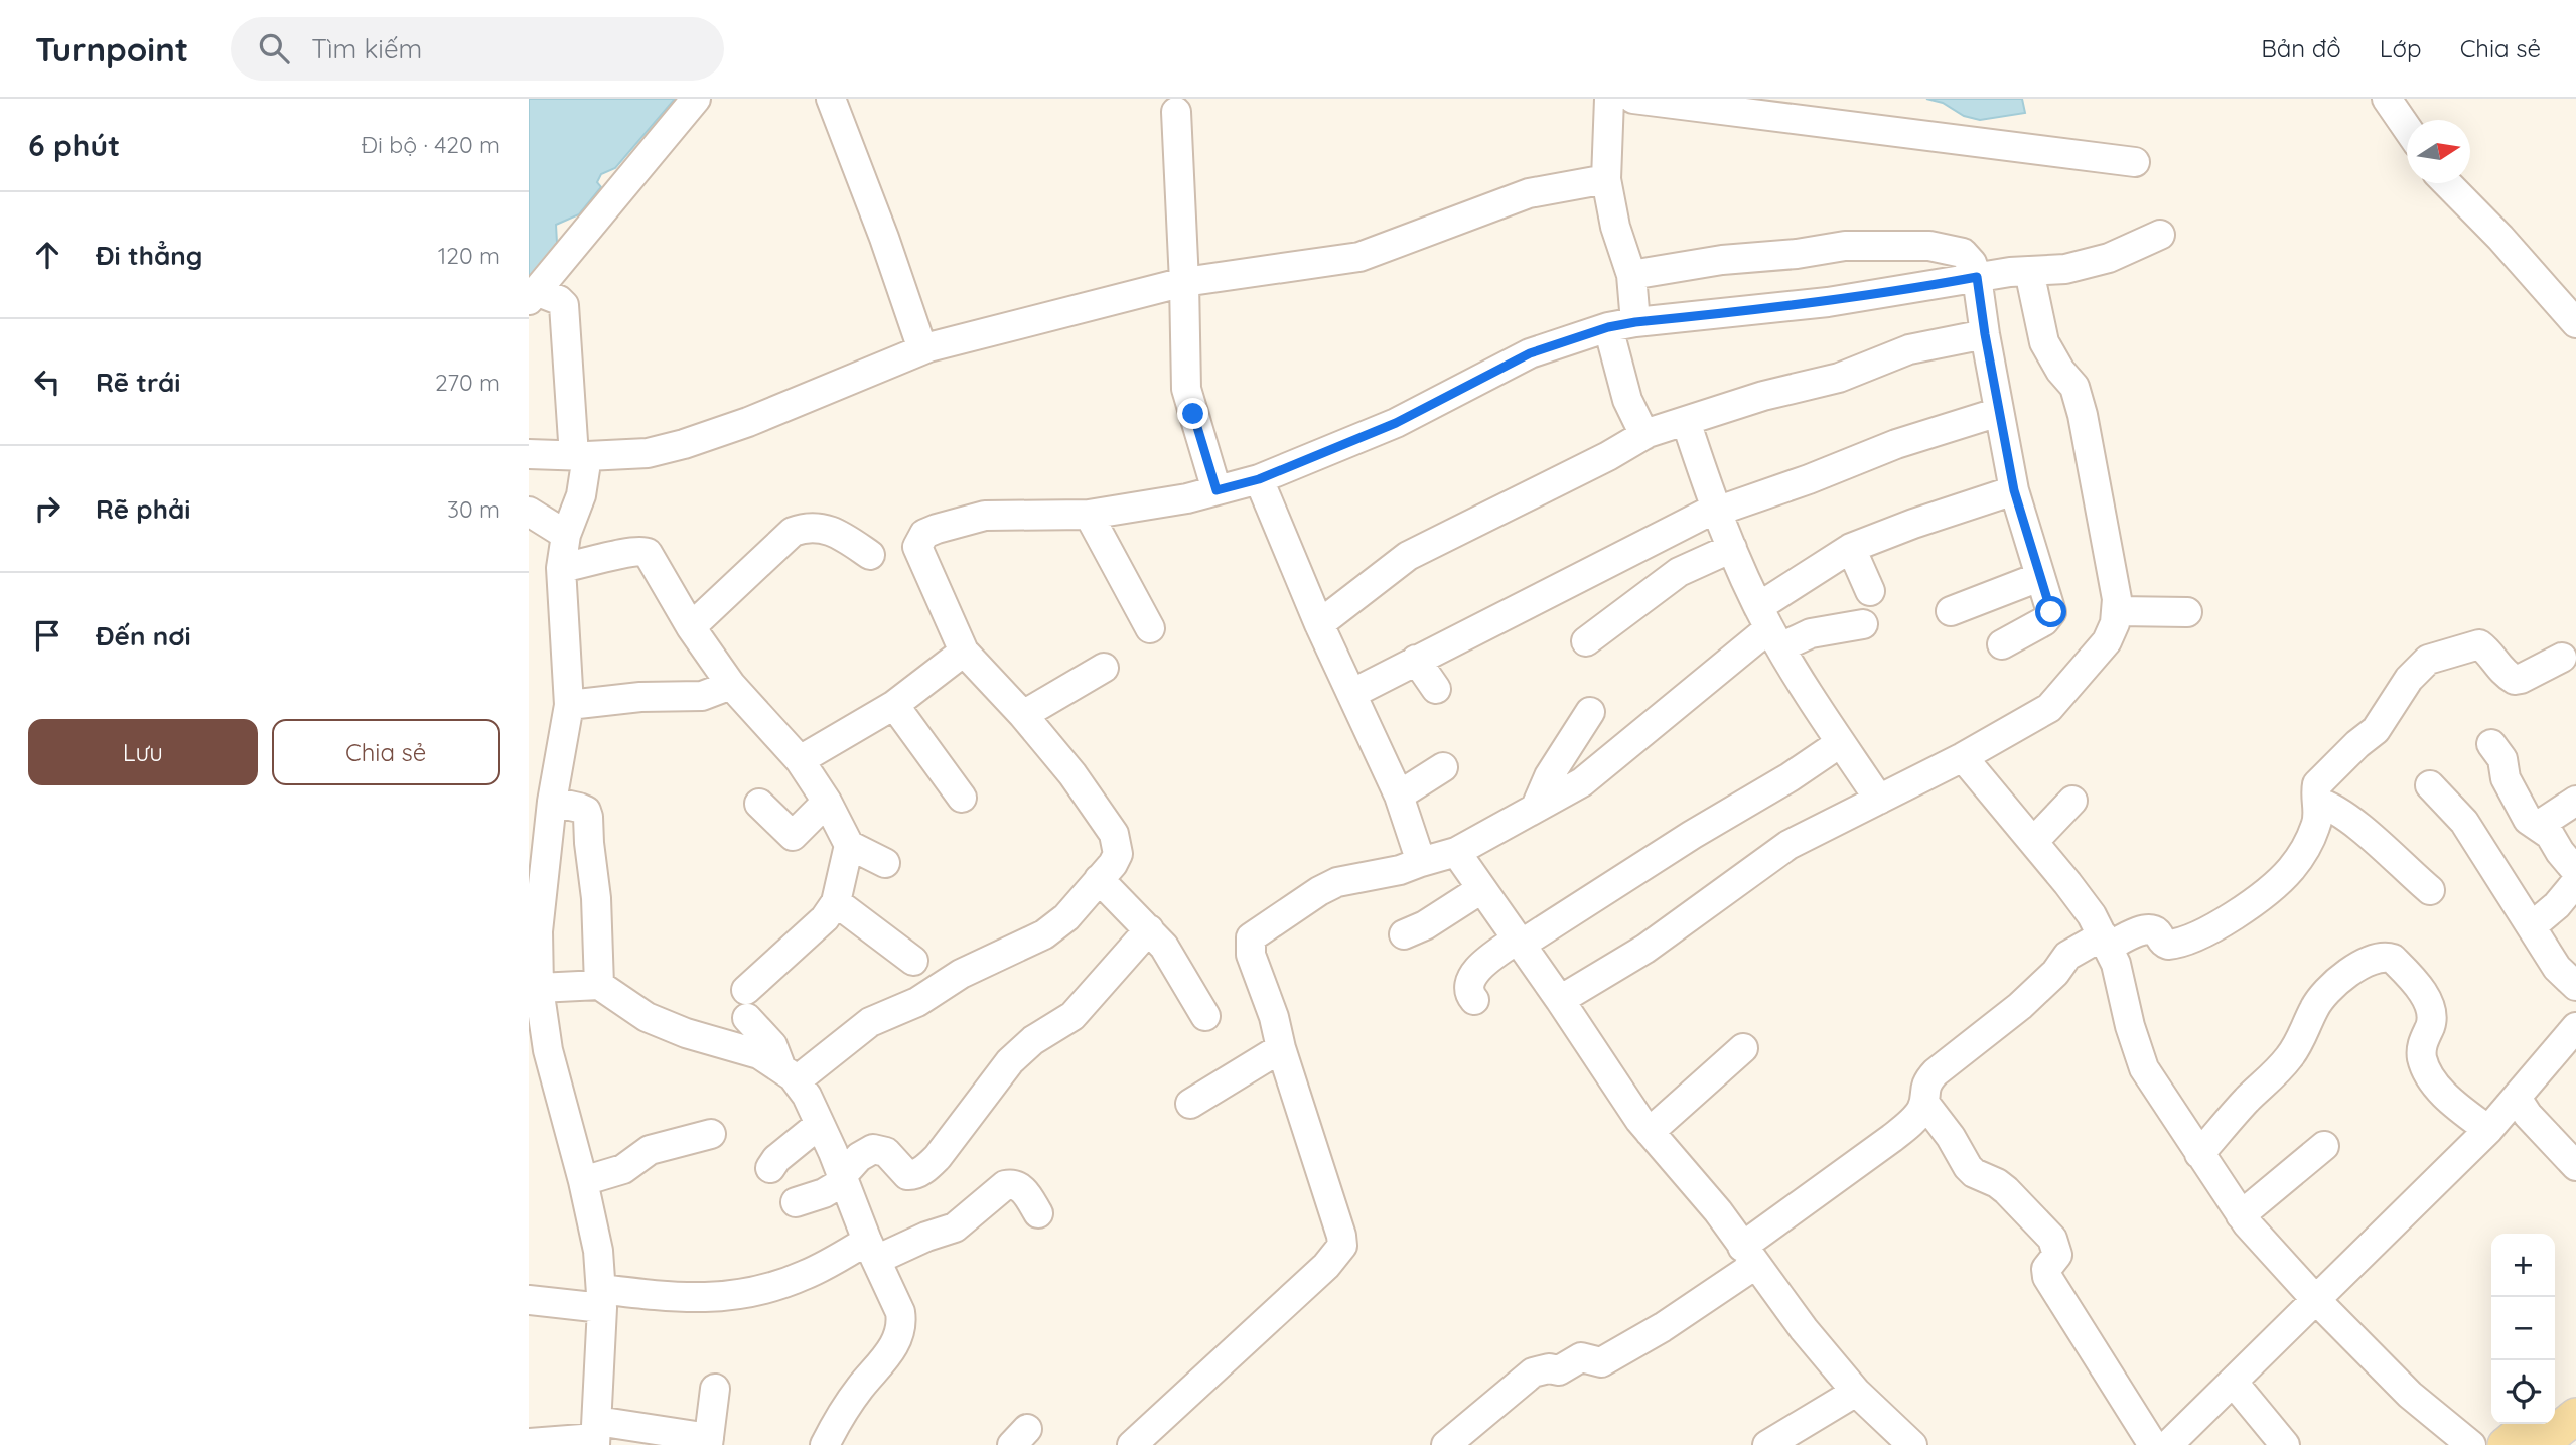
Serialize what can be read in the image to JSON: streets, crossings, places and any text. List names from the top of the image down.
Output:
{
  "north": "right",
  "page": {
    "header": "Turnpoint",
    "search": "Tìm kiếm",
    "nav": ["Bản đồ", "Lớp", "Chia sẻ"],
    "heading": ["6 phút", "Đi bộ · 420 m"],
    "list": [
      ["Đi thẳng", "120 m"],
      ["Rẽ trái", "270 m"],
      ["Rẽ phải", "30 m"],
      "Đến nơi"
    ],
    "buttons": ["Lưu", "Chia sẻ"],
    "map_buttons": ["+", "−"]
  }
}
